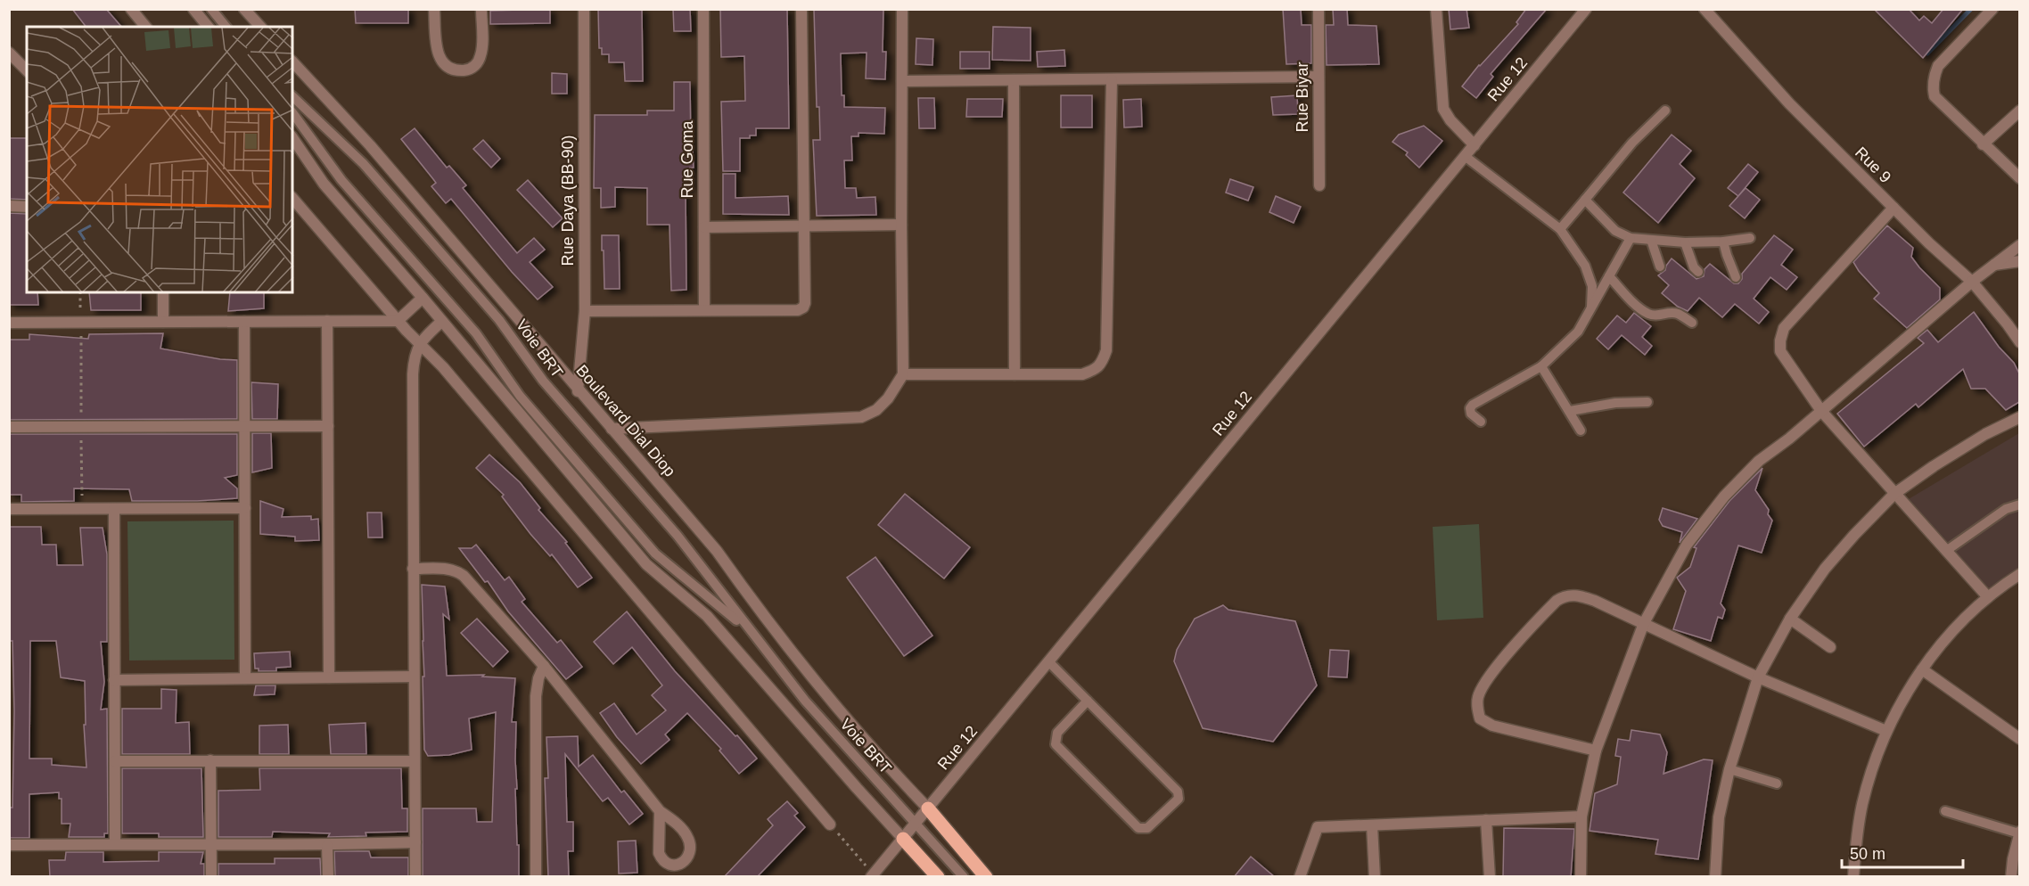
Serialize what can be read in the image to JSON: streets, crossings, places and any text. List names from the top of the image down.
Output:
{
  "streets": {
    "street": [
      "Rue 12",
      "Rue Biyar",
      "Rue Goma",
      "Rue 9",
      "Rue Daya (BB-90)",
      "Boulevard Dial Diop"
    ],
    "lane": ["Voie BRT"]
  },
  "crossings": [
    ["Rue 12", "Voie BRT"],
    ["Rue 12", "Boulevard Dial Diop"],
    ["Rue Daya (BB-90)", "Boulevard Dial Diop"]
  ],
  "scale_bar": "50 m"
}
